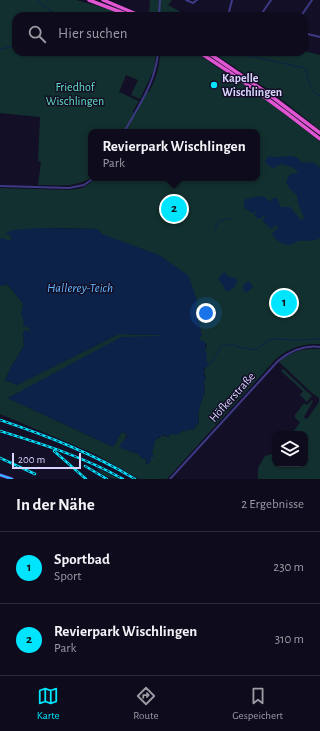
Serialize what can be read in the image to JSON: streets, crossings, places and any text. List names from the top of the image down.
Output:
{
  "streets": {
    "street": ["Höfkerstraße"]
  },
  "water": ["Hallerey-Teich"],
  "parks": ["Friedhof Wischlingen"],
  "places": ["Kapelle Wischlingen"],
  "scale_bar": "200 m",
  "page": {
    "search": "Hier suchen",
    "popup": ["Revierpark Wischlingen", "Park"],
    "pins": ["2", "1"],
    "scale": "200 m",
    "heading": ["In der Nähe", "2 Ergebnisse"],
    "list": [
      {
        "mark": "1",
        "name": "Sportbad",
        "note": "Sport",
        "value": "230 m"
      },
      {
        "mark": "2",
        "name": "Revierpark Wischlingen",
        "note": "Park",
        "value": "310 m"
      }
    ],
    "nav": ["Karte", "Route", "Gespeichert"]
  }
}
